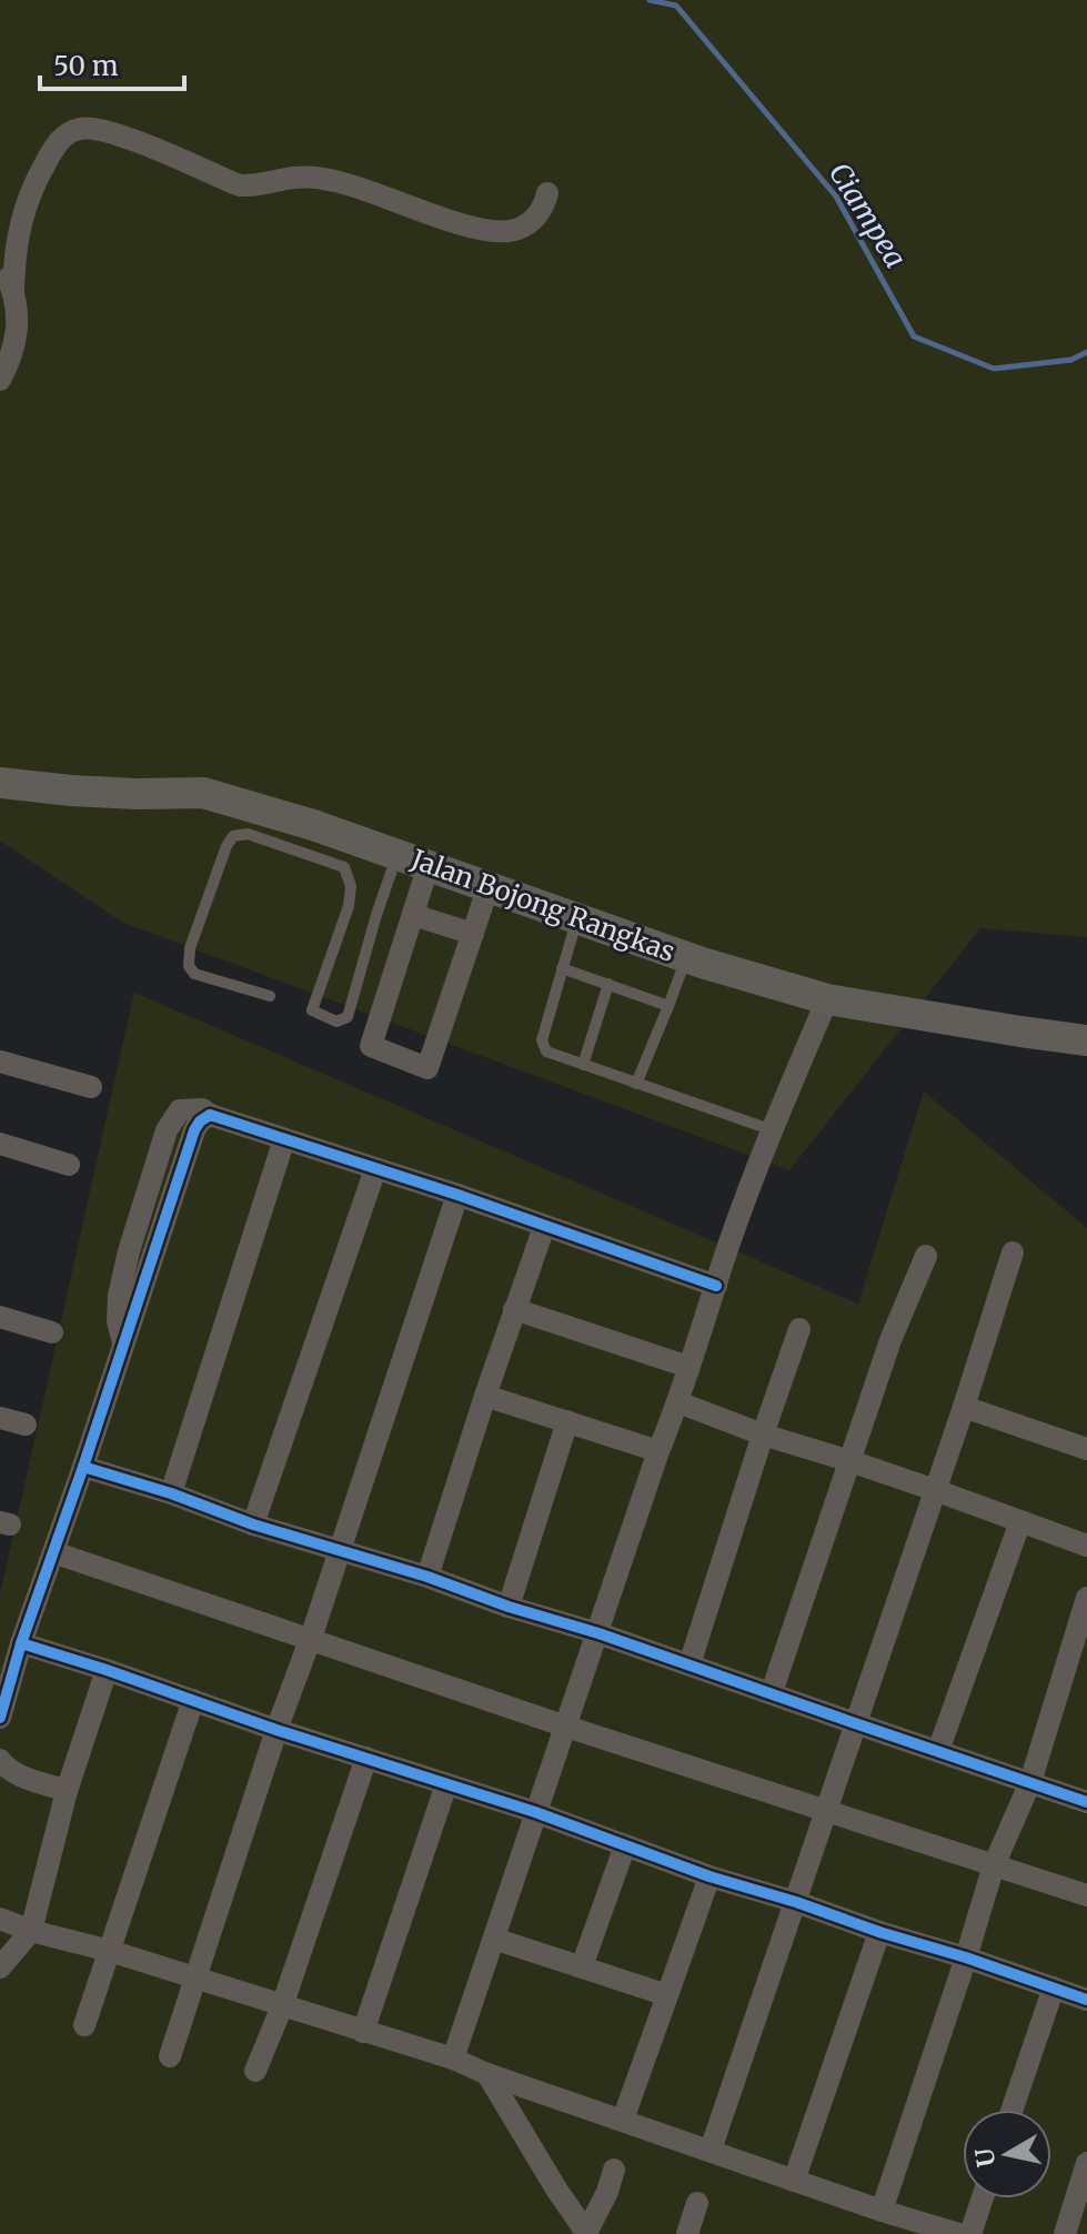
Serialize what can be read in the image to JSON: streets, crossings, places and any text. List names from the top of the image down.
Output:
{
  "streets": {
    "main road": ["Jalan Bojong Rangkas"]
  },
  "water": ["Ciampea"],
  "scale_bar": "50 m",
  "north": "left"
}
